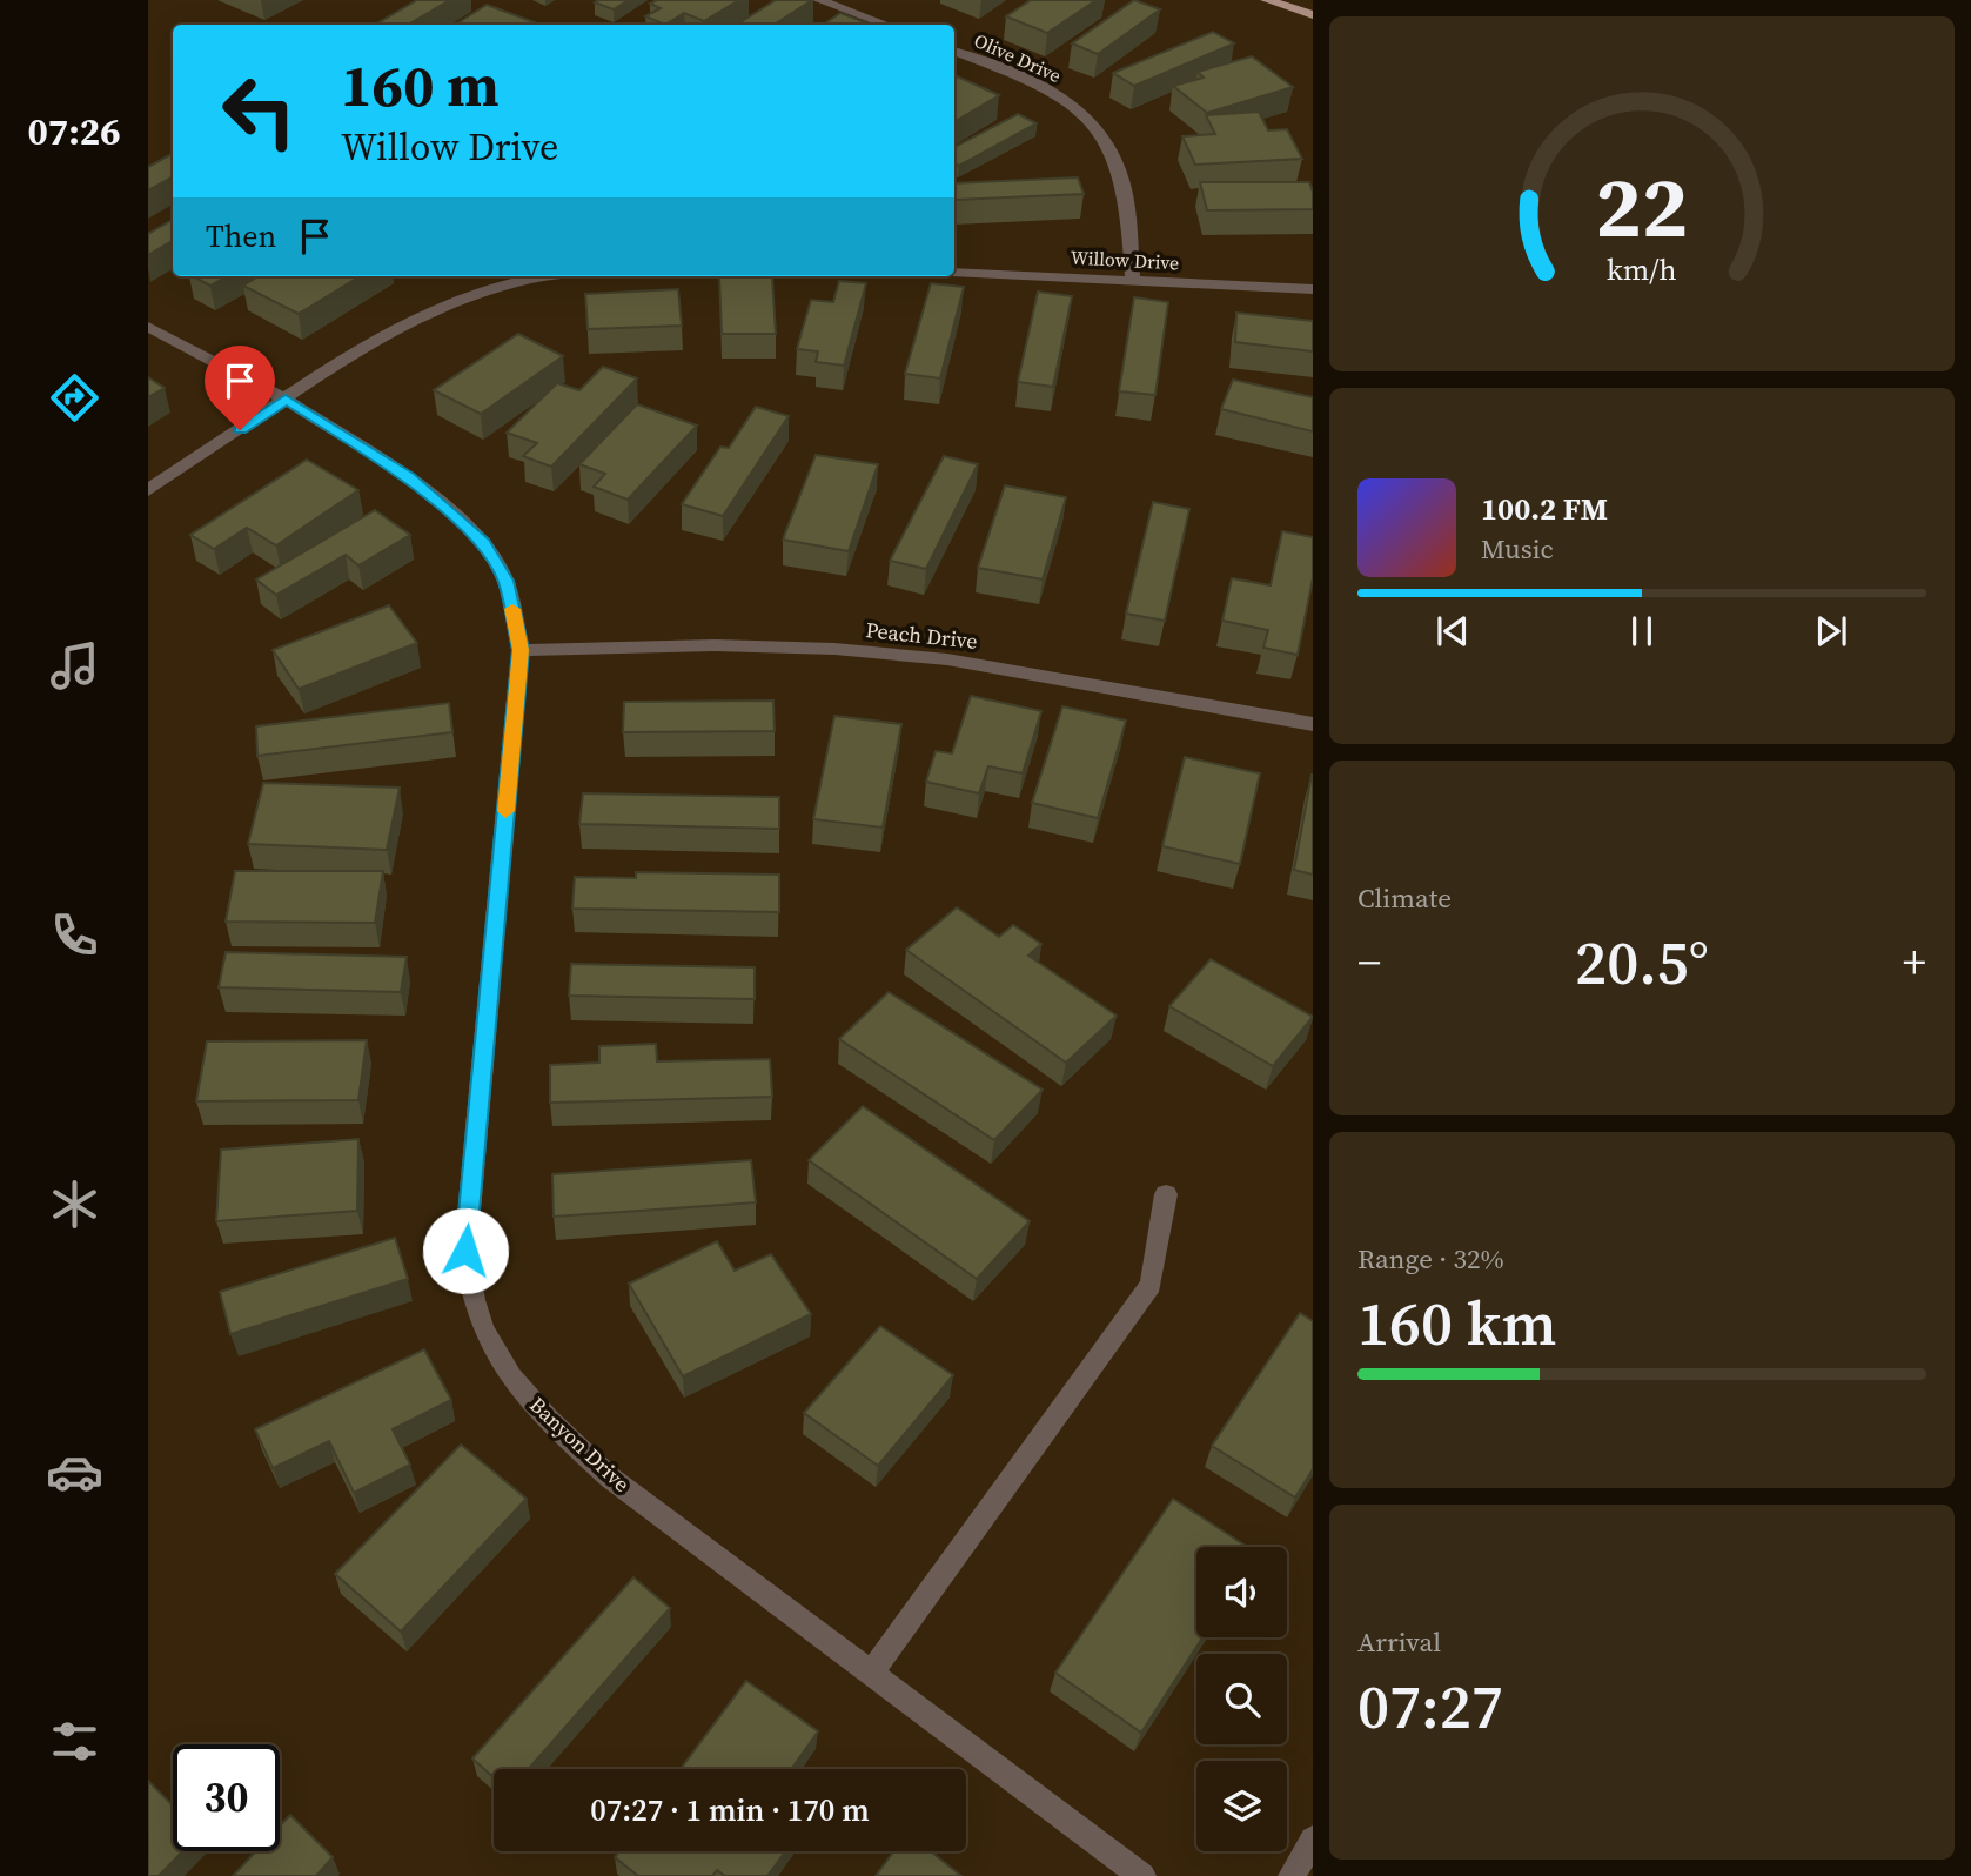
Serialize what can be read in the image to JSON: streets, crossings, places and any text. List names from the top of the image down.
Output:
{
  "streets": {
    "street": [
      "Olive Drive",
      "Willow Drive",
      "Peach Drive",
      "Banyon Drive"
    ]
  },
  "crossings": [
    ["Olive Drive", "Willow Drive"],
    ["Peach Drive", "Banyon Drive"]
  ],
  "page": {
    "tabs": "07:26",
    "turn": ["160 m", "Willow Drive"],
    "then": "Then",
    "song": ["100.2 FM", "Music"],
    "tile": [
      "Climate",
      ["Range · 32%", "160 km"],
      ["Arrival", "07:27"]
    ],
    "heat": ["−", "20.5°", "+"],
    "limit": "30",
    "trip": "07:27 · 1 min · 170 m",
    "gauge": ["22", "km/h"]
  }
}
